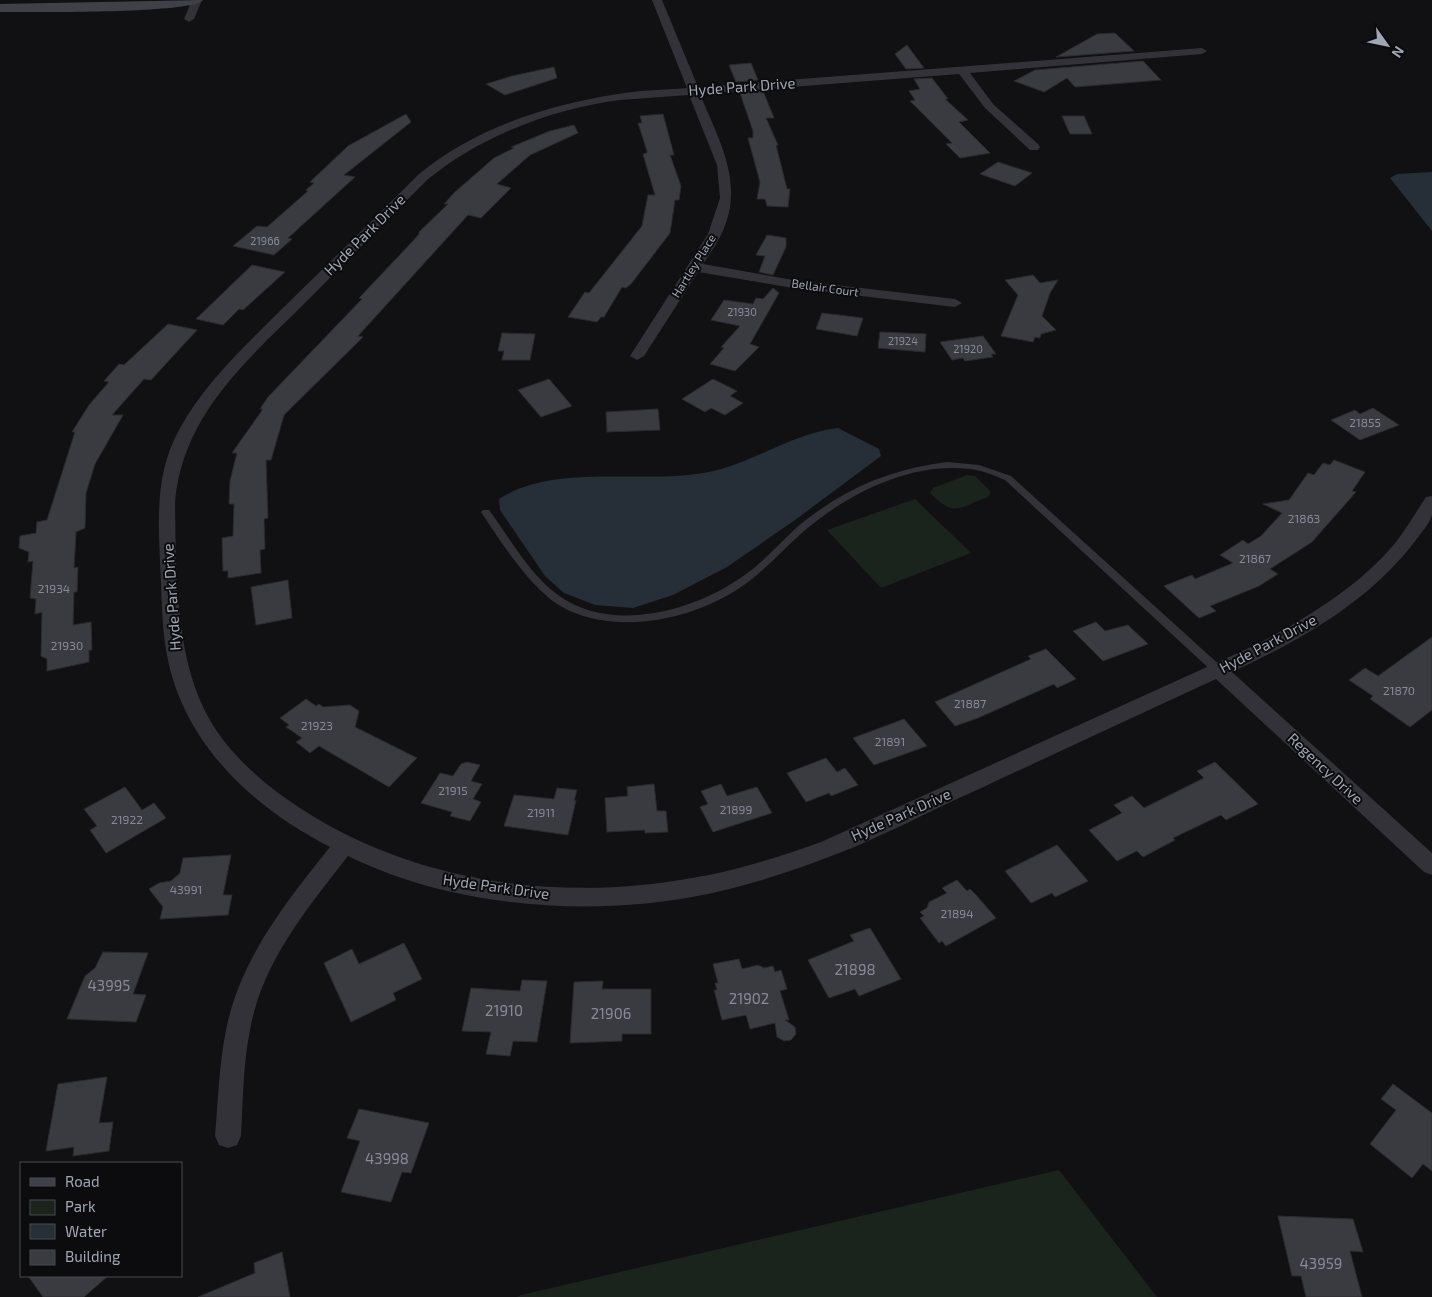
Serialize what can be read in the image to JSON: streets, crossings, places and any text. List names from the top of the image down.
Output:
{
  "streets": {
    "street": [
      "Hyde Park Drive",
      "Hartley Place",
      "Bellair Court",
      "Regency Drive"
    ]
  },
  "crossings": [
    ["Hyde Park Drive", "Hartley Place"],
    ["Hyde Park Drive", "Regency Drive"],
    ["Hartley Place", "Bellair Court"]
  ],
  "house_numbers": [
    "21966",
    "21930",
    "21924",
    "21920",
    "21855",
    "21863",
    "21867",
    "21934",
    "21930",
    "21870",
    "21887",
    "21923",
    "21891",
    "21915",
    "21899",
    "21911",
    "21922",
    "43991",
    "21894",
    "21898",
    "43995",
    "21902",
    "21910",
    "21906",
    "43998",
    "43959"
  ],
  "legend": [
    "Road",
    "Park",
    "Water",
    "Building"
  ],
  "north": "bottom right"
}
